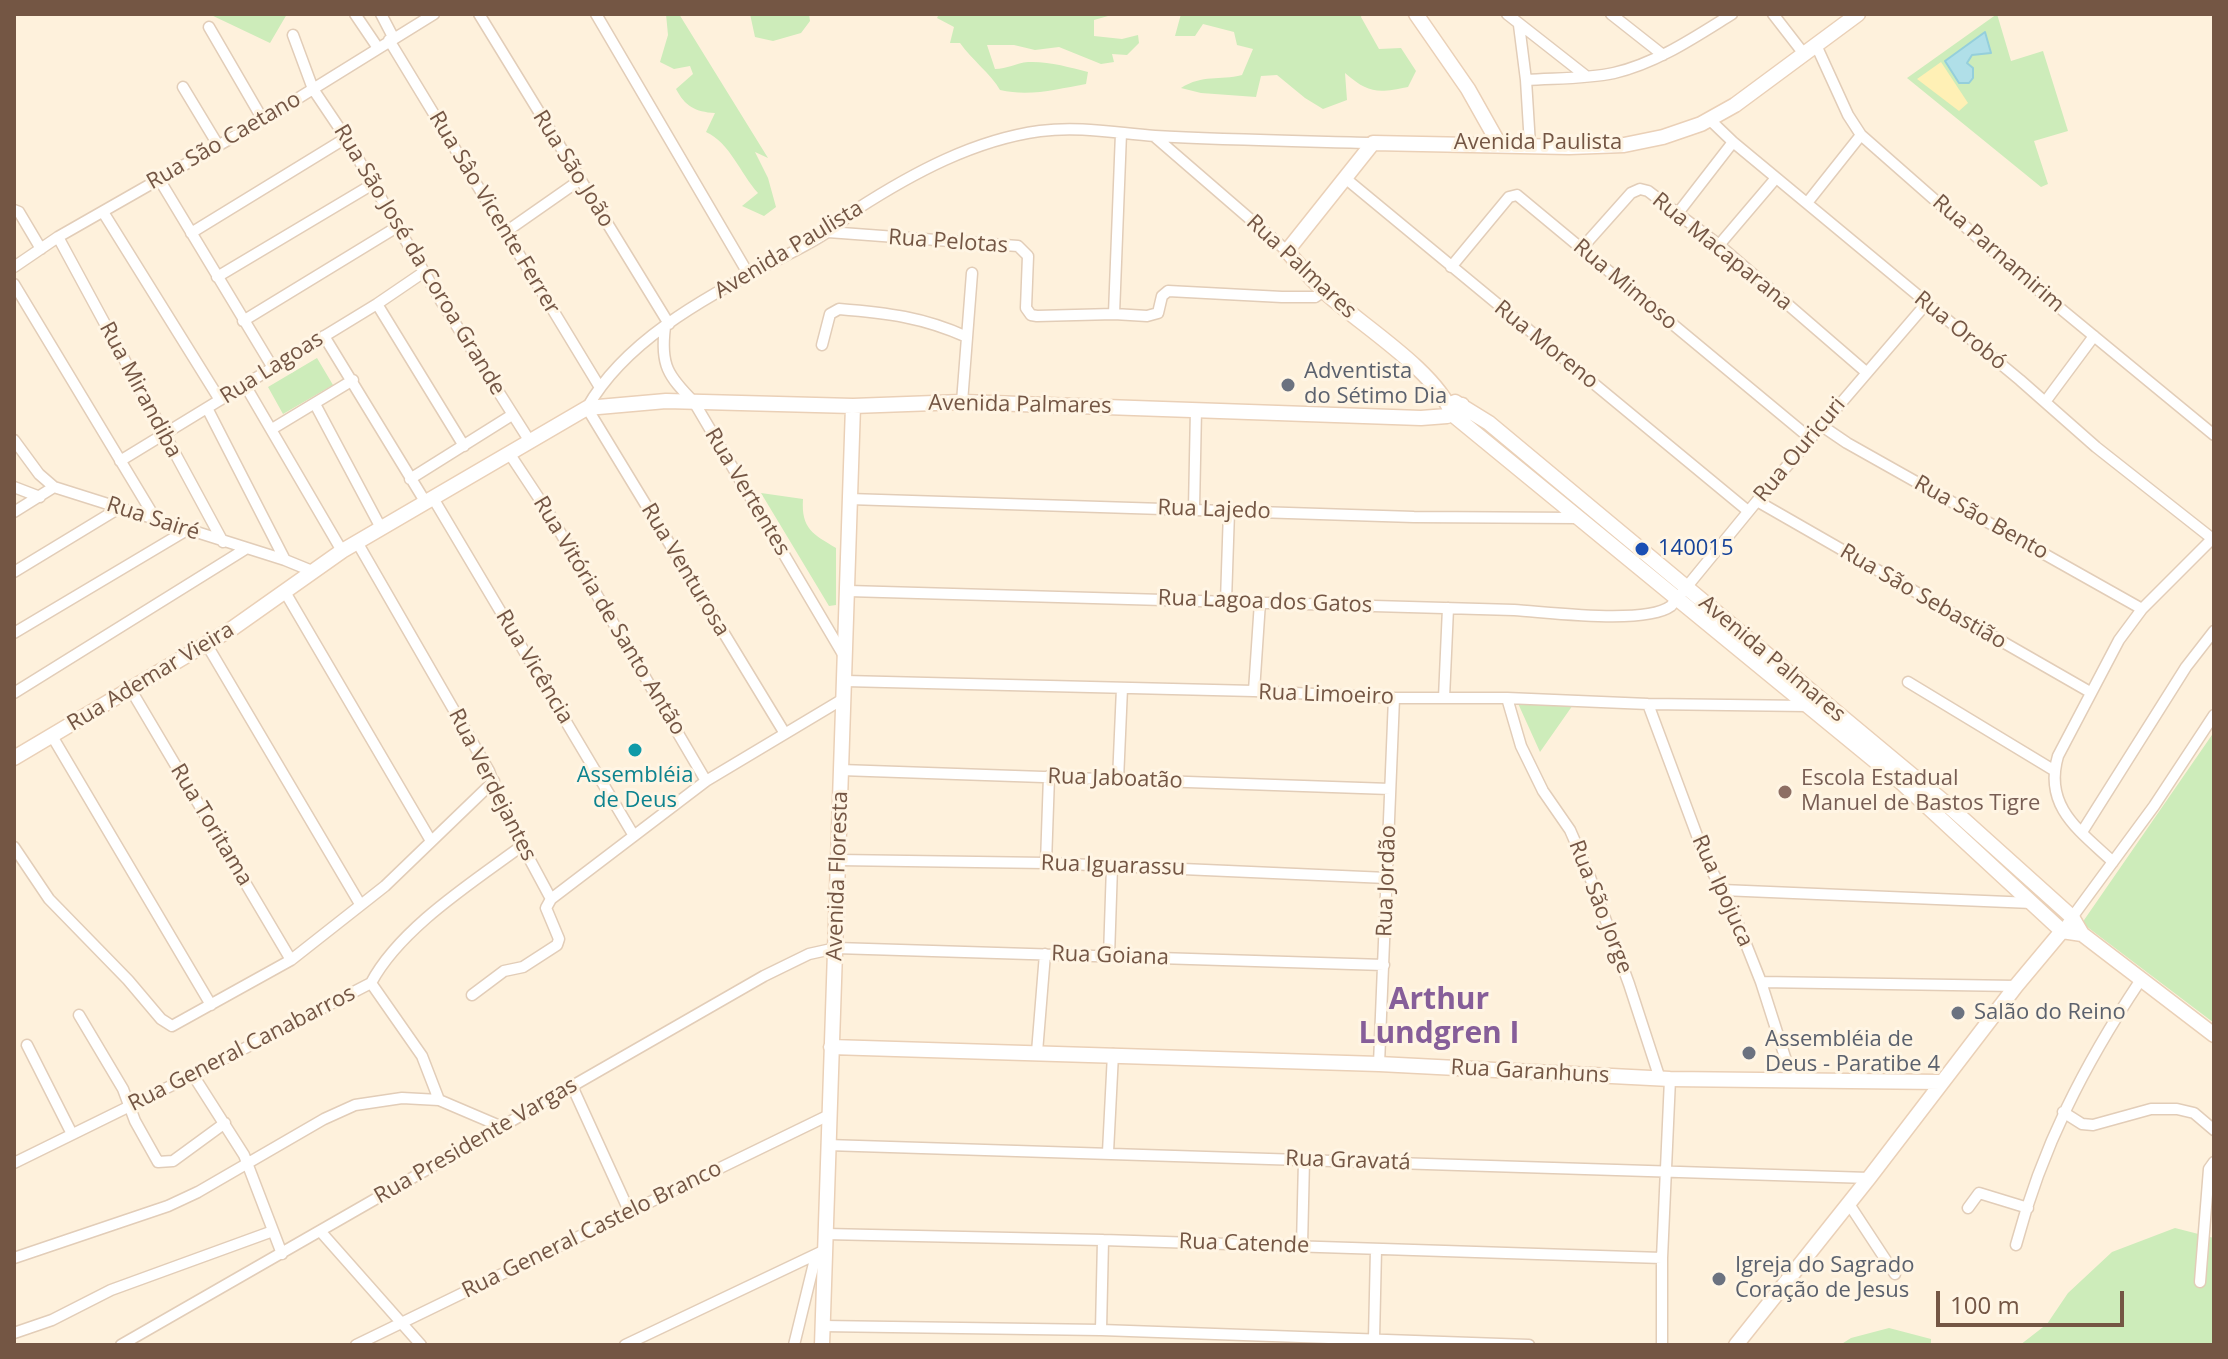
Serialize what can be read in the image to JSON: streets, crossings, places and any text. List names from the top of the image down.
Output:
{
  "streets": {
    "main road": [
      "Avenida Paulista",
      "Rua Palmares",
      "Avenida Palmares",
      "Rua Ademar Vieira",
      "Avenida Floresta",
      "Rua Garanhuns"
    ],
    "street": [
      "Rua São Caetano",
      "Rua São João",
      "Rua Sâo Vicente Ferrer",
      "Rua Pelotas",
      "Rua Macaparana",
      "Rua Parnamirim",
      "Rua São José da Coroa Grande",
      "Rua Mimoso",
      "Rua Orobó",
      "Rua Moreno",
      "Rua Lagoas",
      "Rua Mirandiba",
      "Rua Ouricuri",
      "Rua Vertentes",
      "Rua Lajedo",
      "Rua São Bento",
      "Rua Sairé",
      "Rua Venturosa",
      "Rua São Sebastião",
      "Rua Lagoa dos Gatos",
      "Rua Vitória de Santo Antão",
      "Rua Vicência",
      "Rua Limoeiro",
      "Rua Jaboatão",
      "Rua Verdejantes",
      "Rua Toritama",
      "Rua Iguarassu",
      "Rua Jordão",
      "Rua Ipojuca",
      "Rua São Jorge",
      "Rua Goiana",
      "Rua General Canabarros",
      "Rua Presidente Vargas",
      "Rua Gravatá",
      "Rua General Castelo Branco",
      "Rua Catende"
    ]
  },
  "crossings": [
    ["Rua São Caetano", "Rua Sâo Vicente Ferrer"],
    ["Rua São Caetano", "Rua São José da Coroa Grande"],
    ["Rua São Caetano", "Rua Mirandiba"],
    ["Avenida Paulista", "Rua São João"],
    ["Avenida Paulista", "Rua Sâo Vicente Ferrer"],
    ["Avenida Paulista", "Rua Pelotas"],
    ["Avenida Paulista", "Rua Parnamirim"],
    ["Avenida Paulista", "Rua Palmares"],
    ["Avenida Paulista", "Rua Orobó"],
    ["Avenida Paulista", "Avenida Palmares"],
    ["Avenida Paulista", "Rua Vertentes"],
    ["Avenida Paulista", "Rua Venturosa"],
    ["Rua São João", "Rua Vertentes"],
    ["Rua Pelotas", "Rua Palmares"],
    ["Rua Macaparana", "Rua Mimoso"],
    ["Rua Macaparana", "Rua Ouricuri"],
    ["Rua São José da Coroa Grande", "Rua Lagoas"],
    ["Rua Palmares", "Avenida Palmares"],
    ["Rua Mimoso", "Rua Moreno"],
    ["Rua Mimoso", "Rua Ouricuri"],
    ["Rua Orobó", "Rua Ouricuri"],
    ["Rua Moreno", "Rua Ouricuri"],
    ["Rua Lagoas", "Rua Mirandiba"],
    ["Rua Lagoas", "Rua Vicência"],
    ["Rua Mirandiba", "Rua Sairé"],
    ["Avenida Palmares", "Rua Ouricuri"],
    ["Avenida Palmares", "Rua Vertentes"],
    ["Avenida Palmares", "Rua Lajedo"],
    ["Avenida Palmares", "Rua Venturosa"],
    ["Avenida Palmares", "Rua Lagoa dos Gatos"],
    ["Avenida Palmares", "Rua Limoeiro"],
    ["Avenida Palmares", "Avenida Floresta"],
    ["Rua Ouricuri", "Rua São Bento"],
    ["Rua Ouricuri", "Rua São Sebastião"],
    ["Rua Ouricuri", "Rua Lagoa dos Gatos"],
    ["Rua Vertentes", "Avenida Floresta"],
    ["Rua Lajedo", "Avenida Floresta"],
    ["Rua Lagoa dos Gatos", "Avenida Floresta"],
    ["Rua Ademar Vieira", "Rua Toritama"],
    ["Rua Limoeiro", "Avenida Floresta"],
    ["Rua Limoeiro", "Rua Jordão"],
    ["Rua Limoeiro", "Rua Ipojuca"],
    ["Rua Limoeiro", "Rua São Jorge"],
    ["Rua Jaboatão", "Avenida Floresta"],
    ["Rua Jaboatão", "Rua Jordão"],
    ["Rua Verdejantes", "Rua General Canabarros"],
    ["Rua Iguarassu", "Avenida Floresta"],
    ["Rua Iguarassu", "Rua Jordão"],
    ["Avenida Floresta", "Rua Goiana"],
    ["Avenida Floresta", "Rua Garanhuns"],
    ["Avenida Floresta", "Rua Presidente Vargas"],
    ["Avenida Floresta", "Rua Gravatá"],
    ["Avenida Floresta", "Rua General Castelo Branco"],
    ["Avenida Floresta", "Rua Catende"],
    ["Rua Jordão", "Rua Goiana"],
    ["Rua Jordão", "Rua Garanhuns"],
    ["Rua Ipojuca", "Rua Garanhuns"],
    ["Rua São Jorge", "Rua Garanhuns"],
    ["Rua Goiana", "Rua Presidente Vargas"]
  ],
  "districts": ["Arthur Lundgren I"],
  "places": [
    "Adventista do Sétimo Dia",
    "140015",
    "Assembléia de Deus",
    "Escola Estadual Manuel de Bastos Tigre",
    "Salão do Reino",
    "Assembléia de Deus - Paratibe 4",
    "Igreja do Sagrado Coração de Jesus"
  ],
  "scale_bar": "100 m"
}
